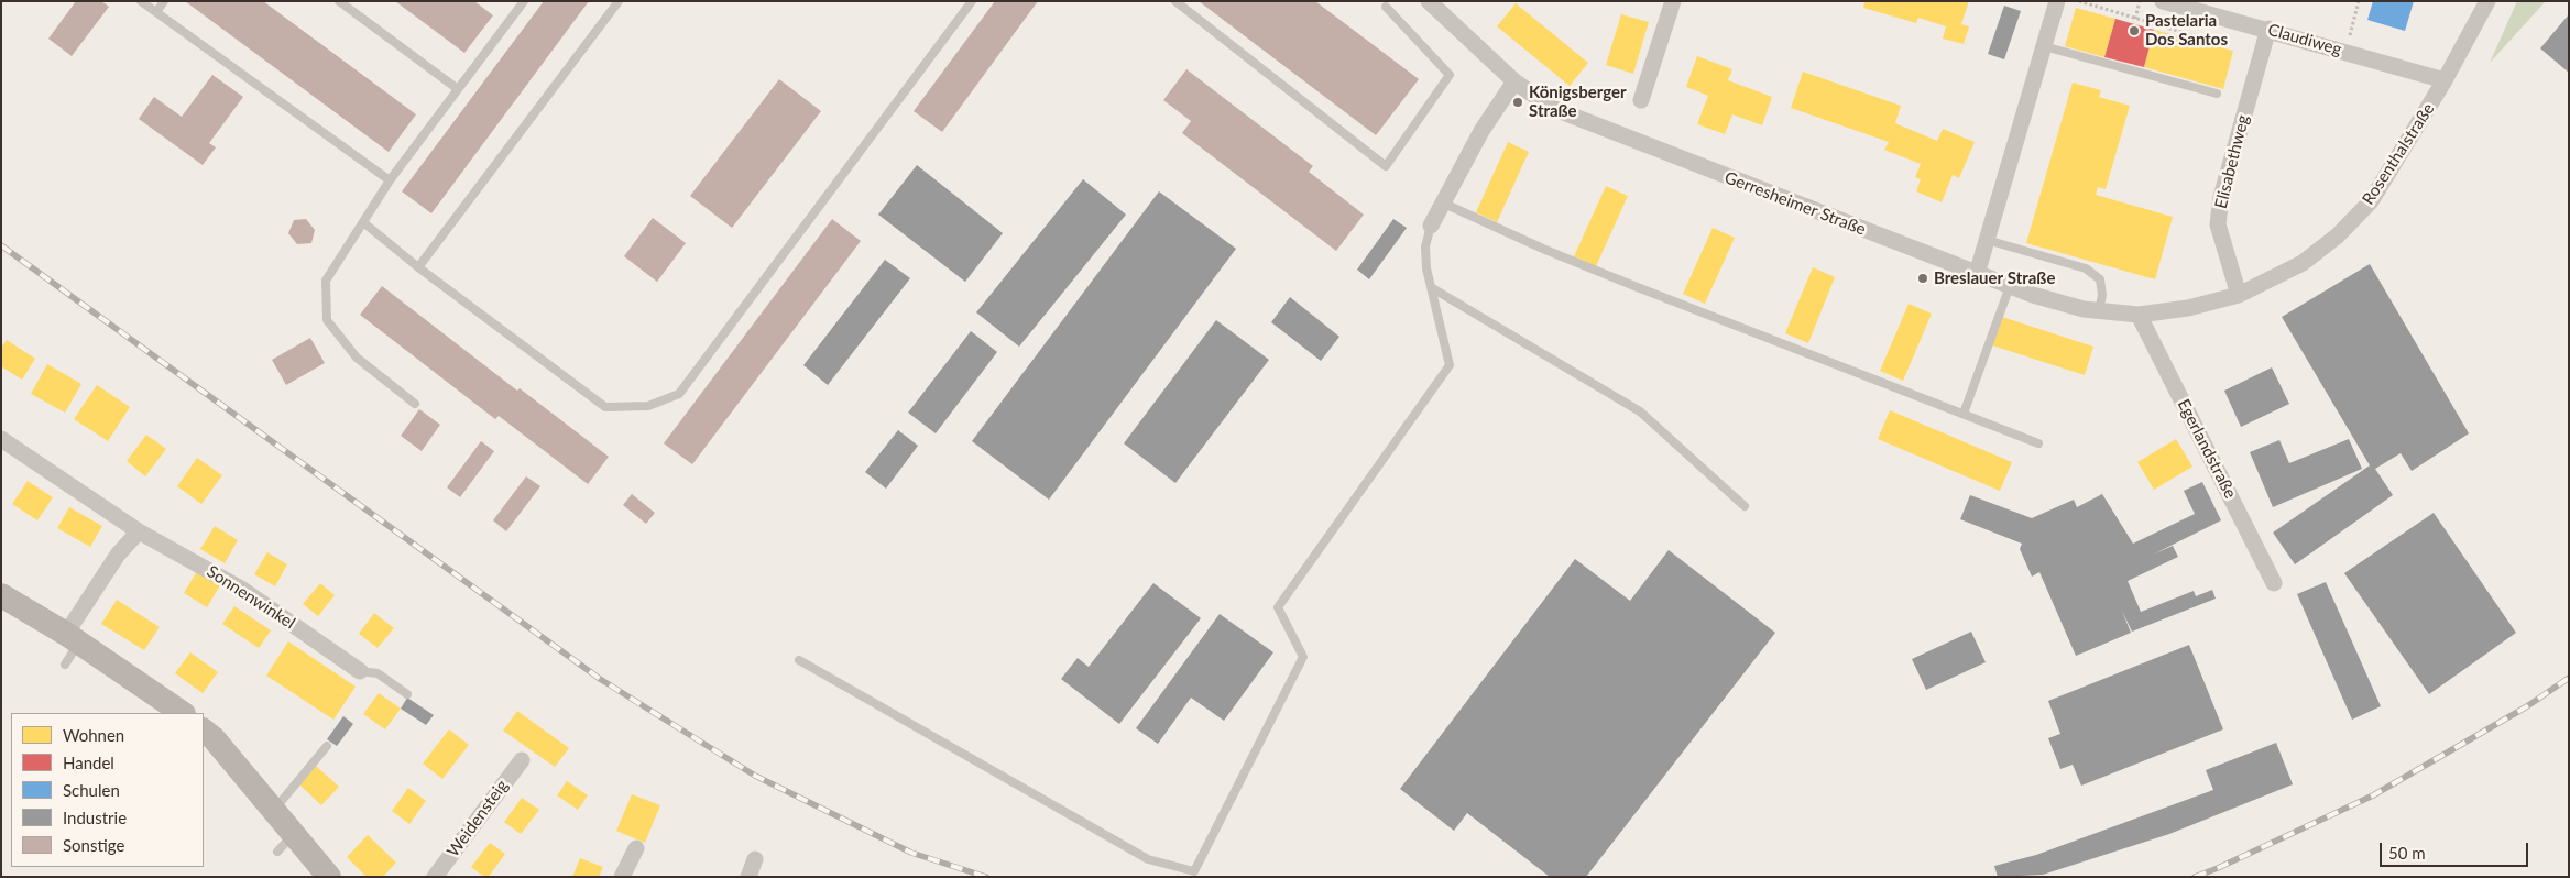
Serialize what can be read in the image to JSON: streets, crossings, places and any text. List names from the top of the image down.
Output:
{
  "streets": {
    "street": [
      "Claudiweg",
      "Rosenthalstraße",
      "Elisabethweg",
      "Gerresheimer Straße",
      "Egerlandstraße",
      "Sonnenwinkel",
      "Weidensteig"
    ]
  },
  "crossings": [
    ["Claudiweg", "Rosenthalstraße"],
    ["Claudiweg", "Elisabethweg"],
    ["Rosenthalstraße", "Elisabethweg"],
    ["Rosenthalstraße", "Gerresheimer Straße"],
    ["Rosenthalstraße", "Egerlandstraße"]
  ],
  "places": ["Pastelaria Dos Santos", "Königsberger Straße", "Breslauer Straße"],
  "legend": [
    "Wohnen",
    "Handel",
    "Schulen",
    "Industrie",
    "Sonstige"
  ],
  "scale_bar": "50 m"
}
